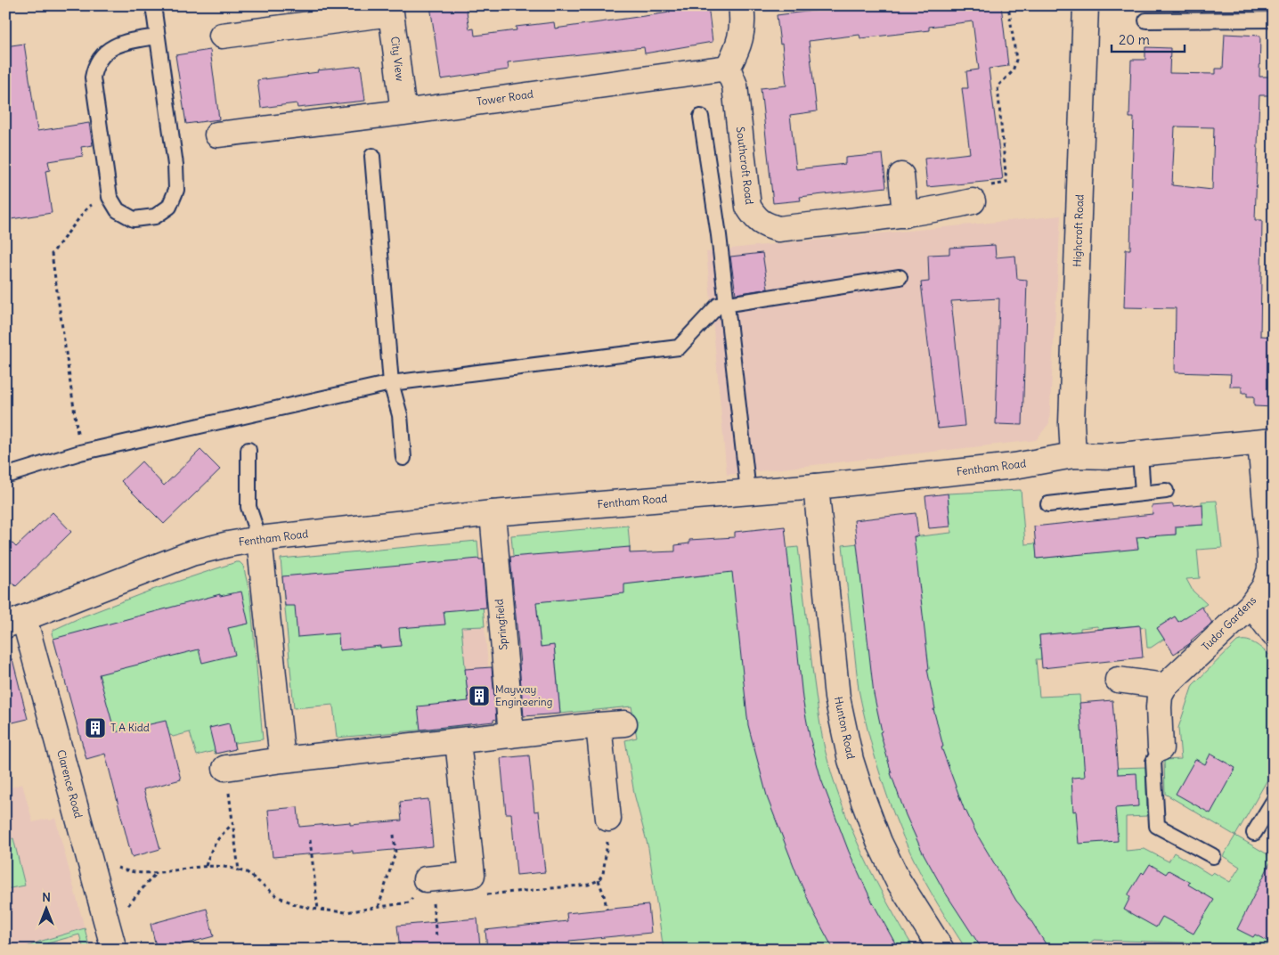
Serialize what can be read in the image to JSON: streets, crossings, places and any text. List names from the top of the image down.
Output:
{
  "streets": {
    "street": [
      "City View",
      "Tower Road",
      "Southcroft Road",
      "Highcroft Road",
      "Fentham Road",
      "Tudor Gardens",
      "Springfield",
      "Hunton Road",
      "Clarence Road"
    ]
  },
  "crossings": [
    ["City View", "Tower Road"],
    ["Tower Road", "Southcroft Road"],
    ["Highcroft Road", "Fentham Road"],
    ["Fentham Road", "Tudor Gardens"],
    ["Fentham Road", "Springfield"],
    ["Fentham Road", "Hunton Road"],
    ["Fentham Road", "Clarence Road"]
  ],
  "places": {
    "building": ["Mayway Engineering", "T A Kidd"]
  },
  "scale_bar": "20 m",
  "north": "top"
}
